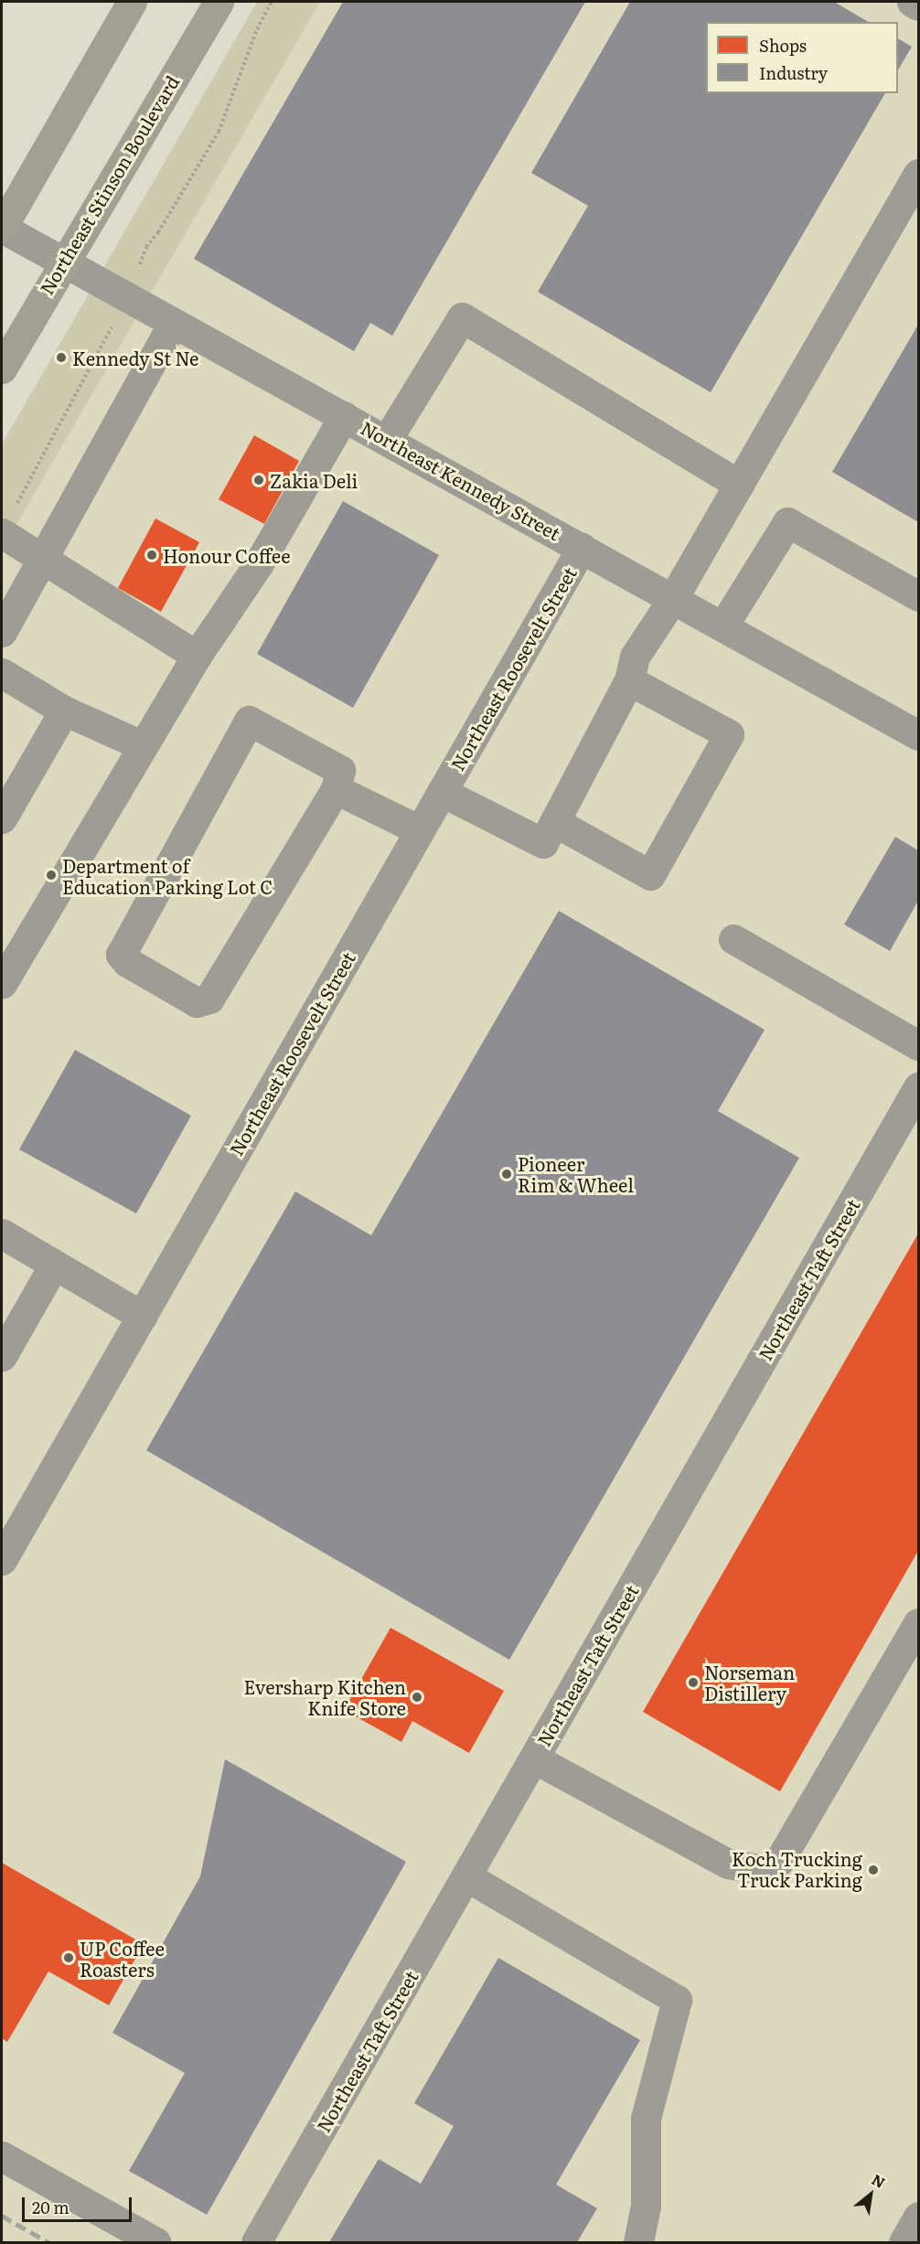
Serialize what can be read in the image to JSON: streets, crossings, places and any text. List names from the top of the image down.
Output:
{
  "streets": {
    "main road": ["Northeast Stinson Boulevard"],
    "street": ["Northeast Kennedy Street", "Northeast Roosevelt Street", "Northeast Taft Street"]
  },
  "crossings": [
    ["Northeast Stinson Boulevard", "Northeast Kennedy Street"],
    ["Northeast Kennedy Street", "Northeast Roosevelt Street"]
  ],
  "places": [
    "Kennedy St Ne",
    "Zakia Deli",
    "Honour Coffee",
    "Department of Education Parking Lot C",
    "Pioneer Rim & Wheel",
    "Norseman Distillery",
    "Eversharp Kitchen Knife Store",
    "Koch Trucking Truck Parking",
    "UP Coffee Roasters"
  ],
  "legend": ["Shops", "Industry"],
  "scale_bar": "20 m",
  "north": "top right"
}
